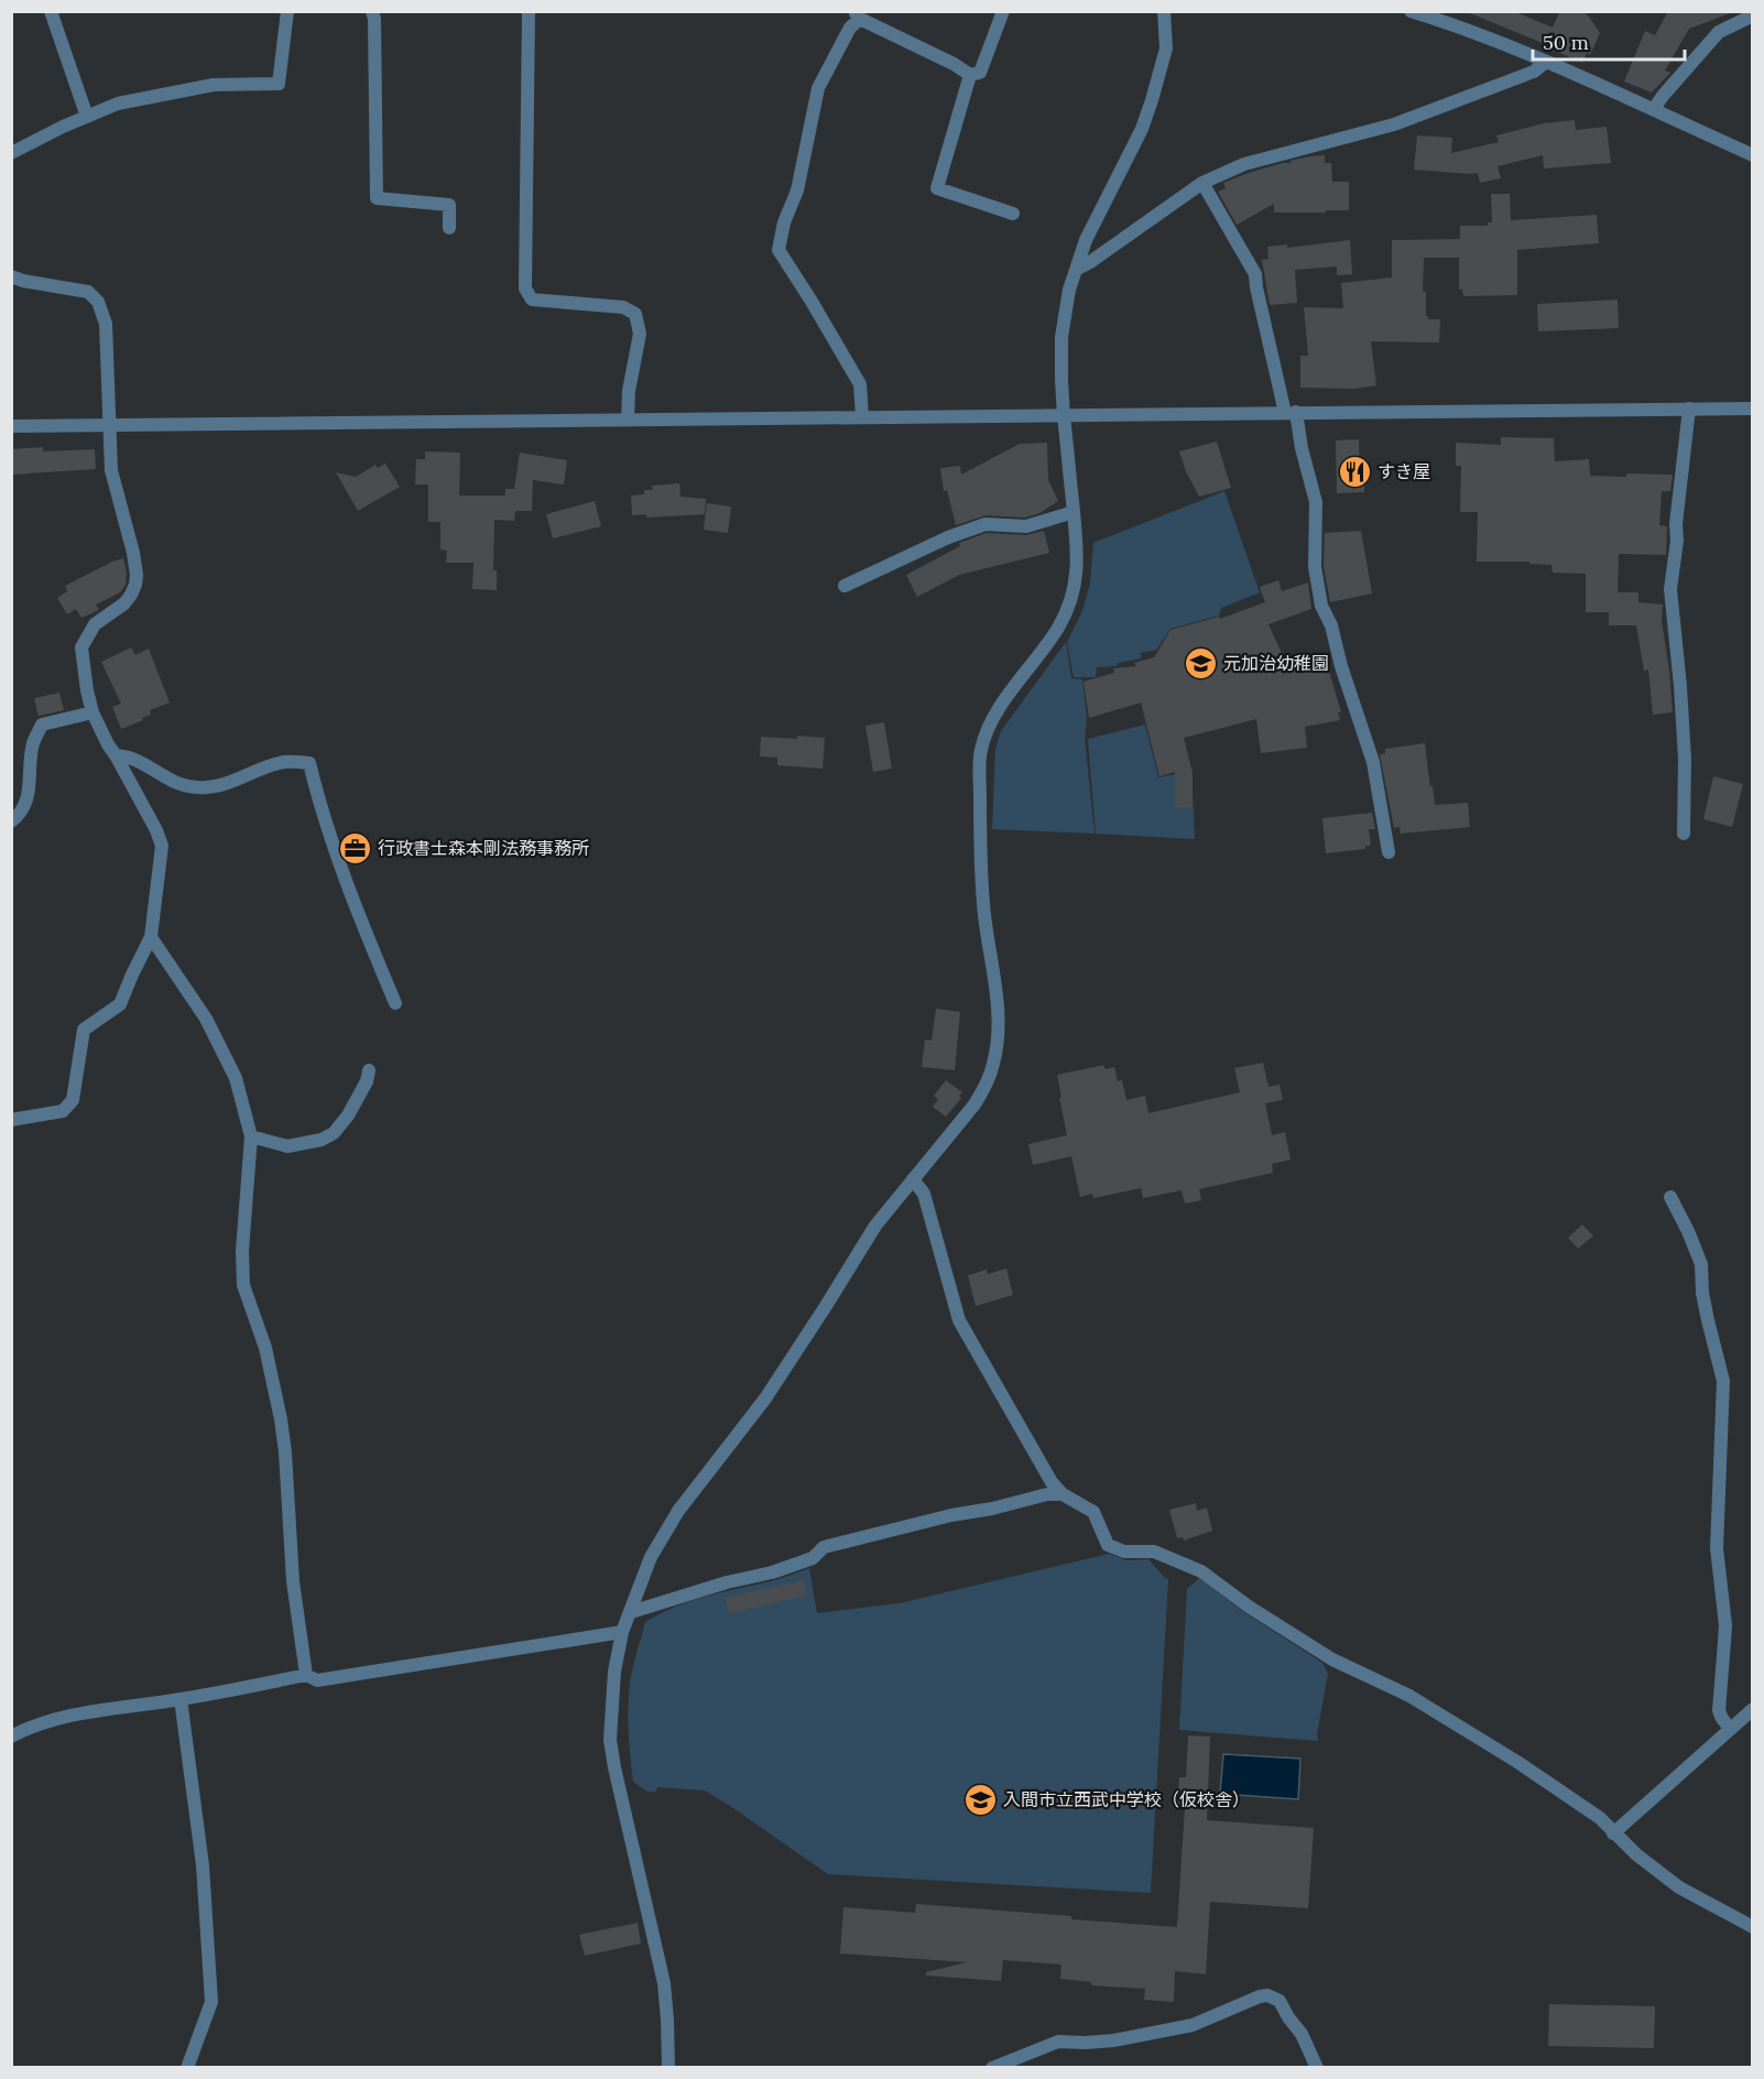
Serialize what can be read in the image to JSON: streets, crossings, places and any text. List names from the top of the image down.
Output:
{
  "places": {
    "restaurant": ["すき屋"],
    "school or university": ["元加治幼稚園", "入間市立西武中学校（仮校舎）"],
    "office": ["行政書士森本剛法務事務所"]
  },
  "scale_bar": "50 m"
}
